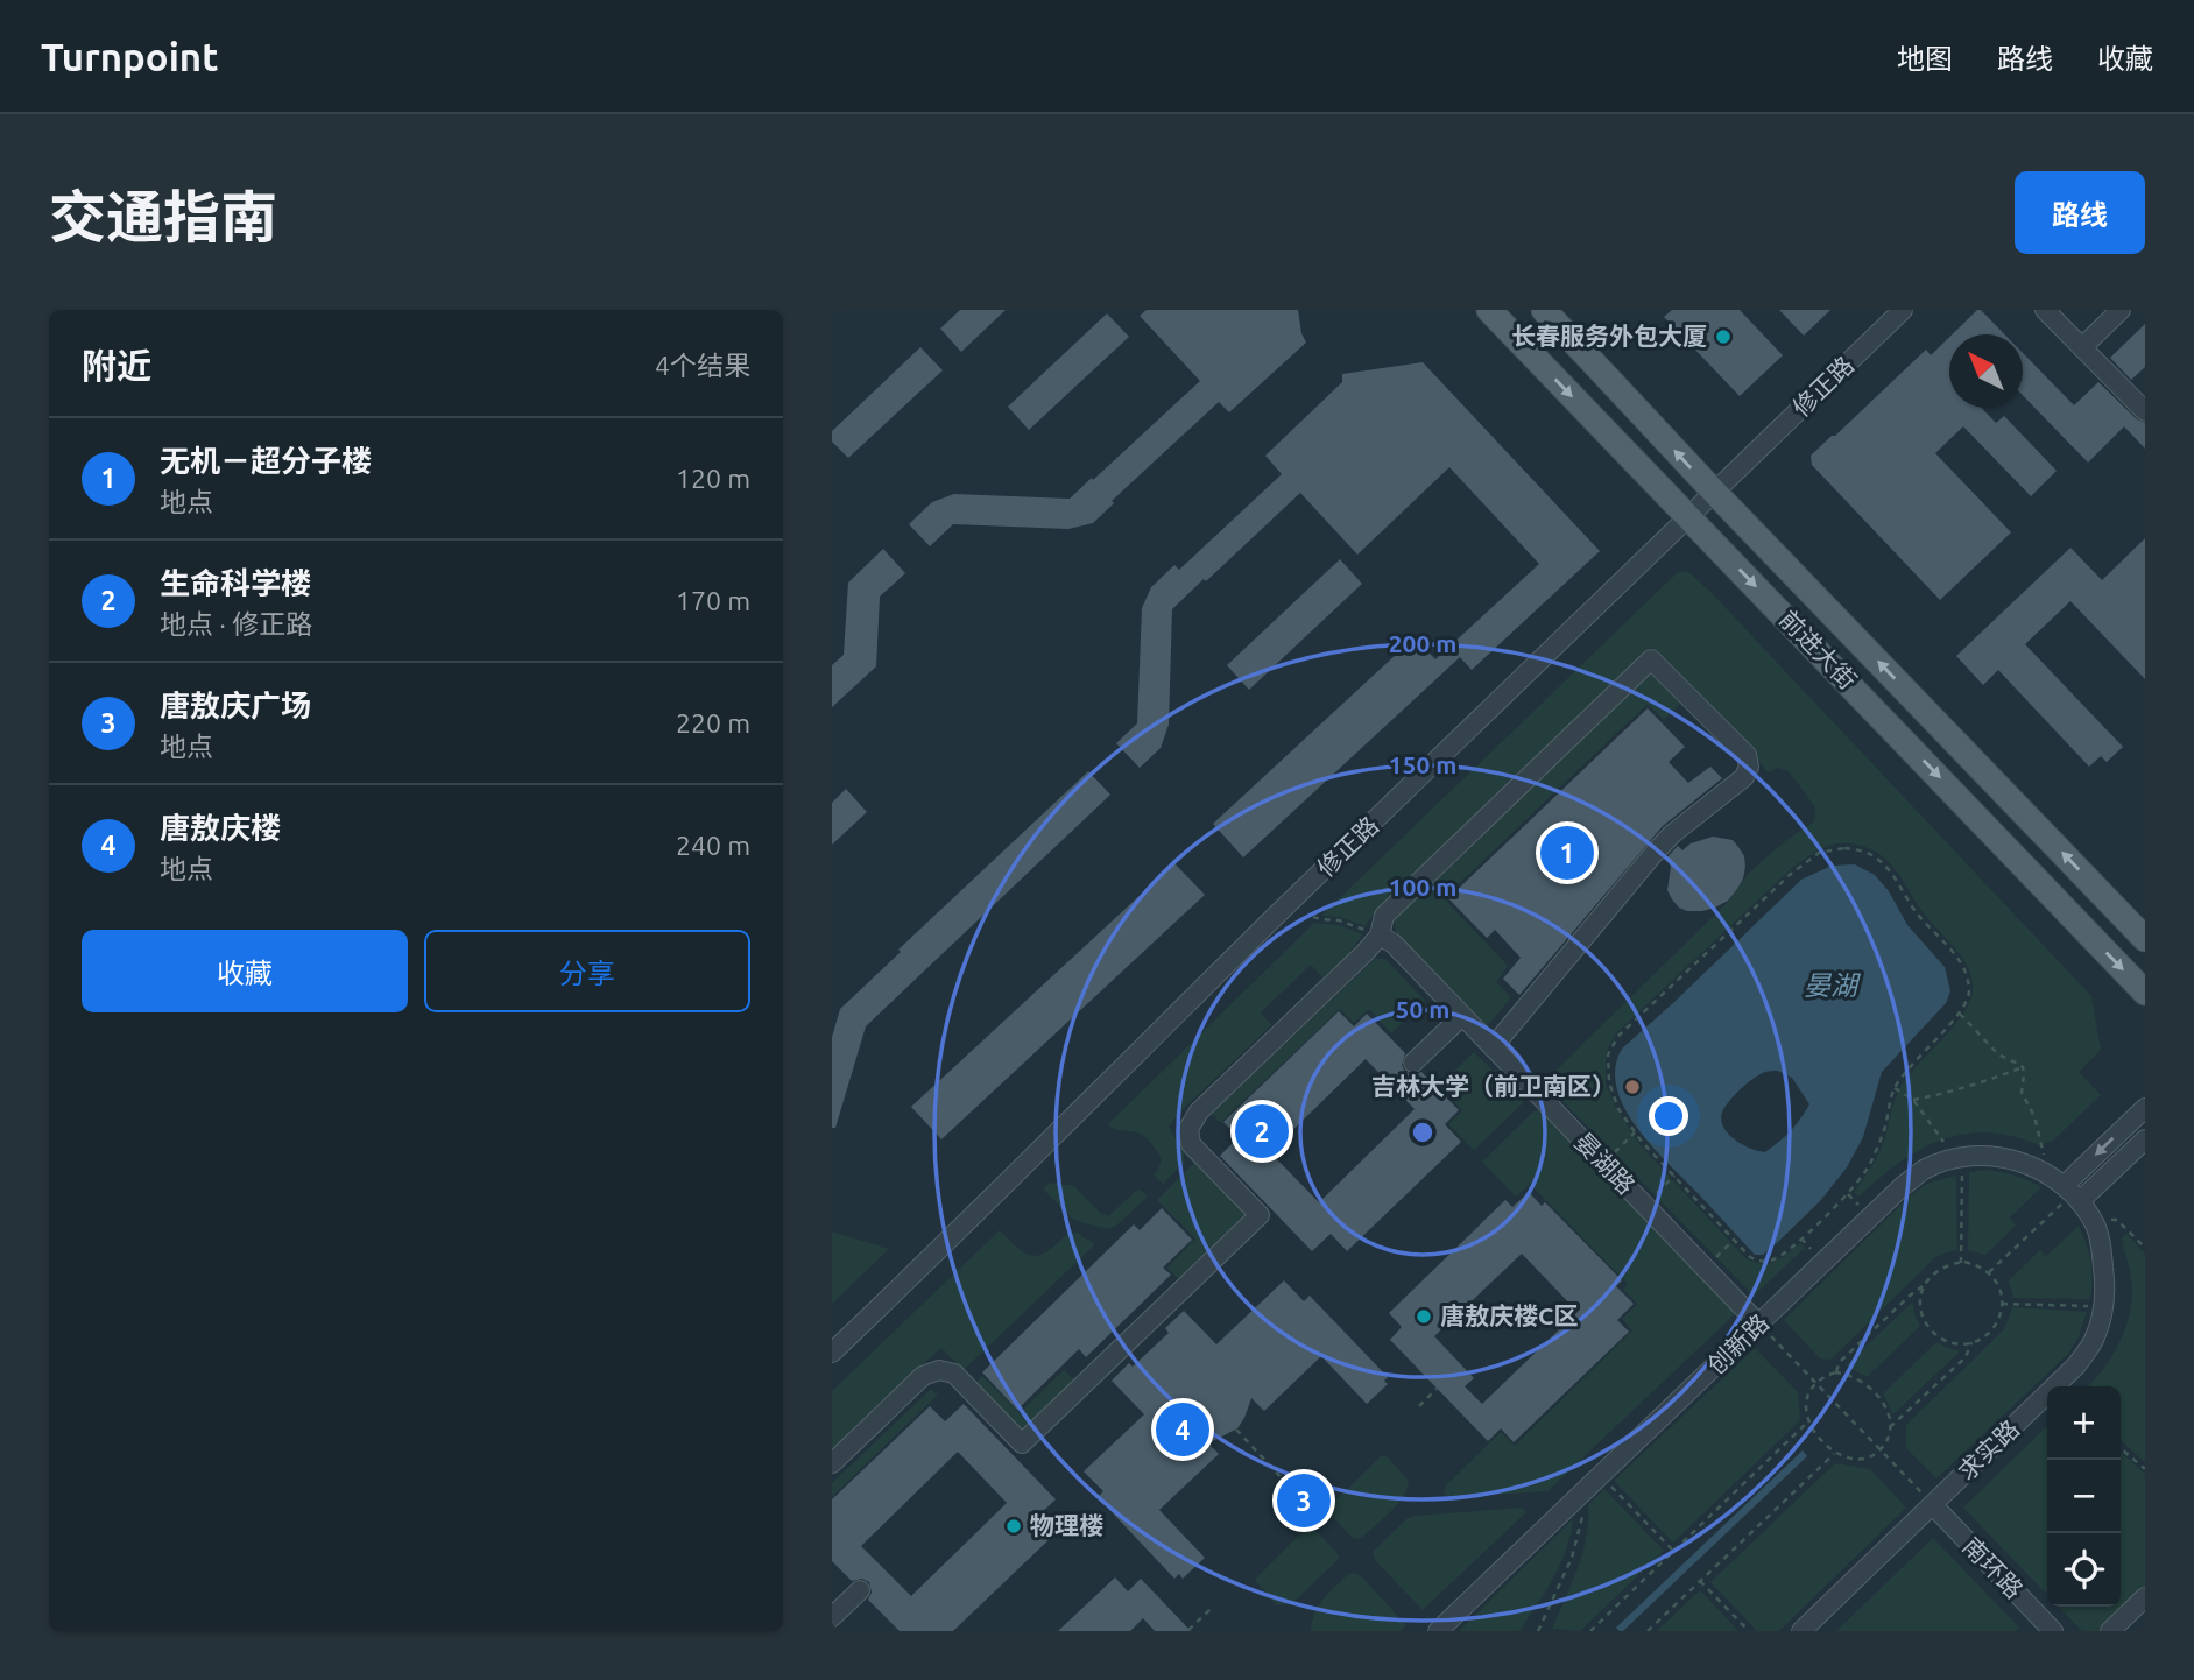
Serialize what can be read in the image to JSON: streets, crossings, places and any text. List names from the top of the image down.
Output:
{
  "streets": {
    "main road": ["前进大街"],
    "street": [
      "修正路",
      "晏湖路",
      "创新路",
      "求实路",
      "南环路"
    ]
  },
  "crossings": [
    ["修正路", "前进大街"],
    ["晏湖路", "创新路"],
    ["创新路", "求实路"],
    ["求实路", "南环路"]
  ],
  "water": ["晏湖"],
  "places": [
    "长春服务外包大厦",
    "吉林大学（前卫南区）",
    "唐敖庆楼C区",
    "物理楼"
  ],
  "north": "top left",
  "page": {
    "header": "Turnpoint",
    "nav": ["地图", "路线", "收藏"],
    "title": "交通指南",
    "buttons": [
      "路线",
      ["收藏", "分享"]
    ],
    "heading": ["附近", "4个结果"],
    "list": [
      {
        "mark": "1",
        "name": "无机－超分子楼",
        "note": "地点",
        "value": "120 m"
      },
      {
        "mark": "2",
        "name": "生命科学楼",
        "note": "地点 · 修正路",
        "value": "170 m"
      },
      {
        "mark": "3",
        "name": "唐敖庆广场",
        "note": "地点",
        "value": "220 m"
      },
      {
        "mark": "4",
        "name": "唐敖庆楼",
        "note": "地点",
        "value": "240 m"
      }
    ],
    "pins": [
      "1",
      "2",
      "4",
      "3"
    ],
    "map_buttons": ["+", "−"]
  },
  "rings": [
    "200 m",
    "150 m",
    "100 m",
    "50 m"
  ]
}
